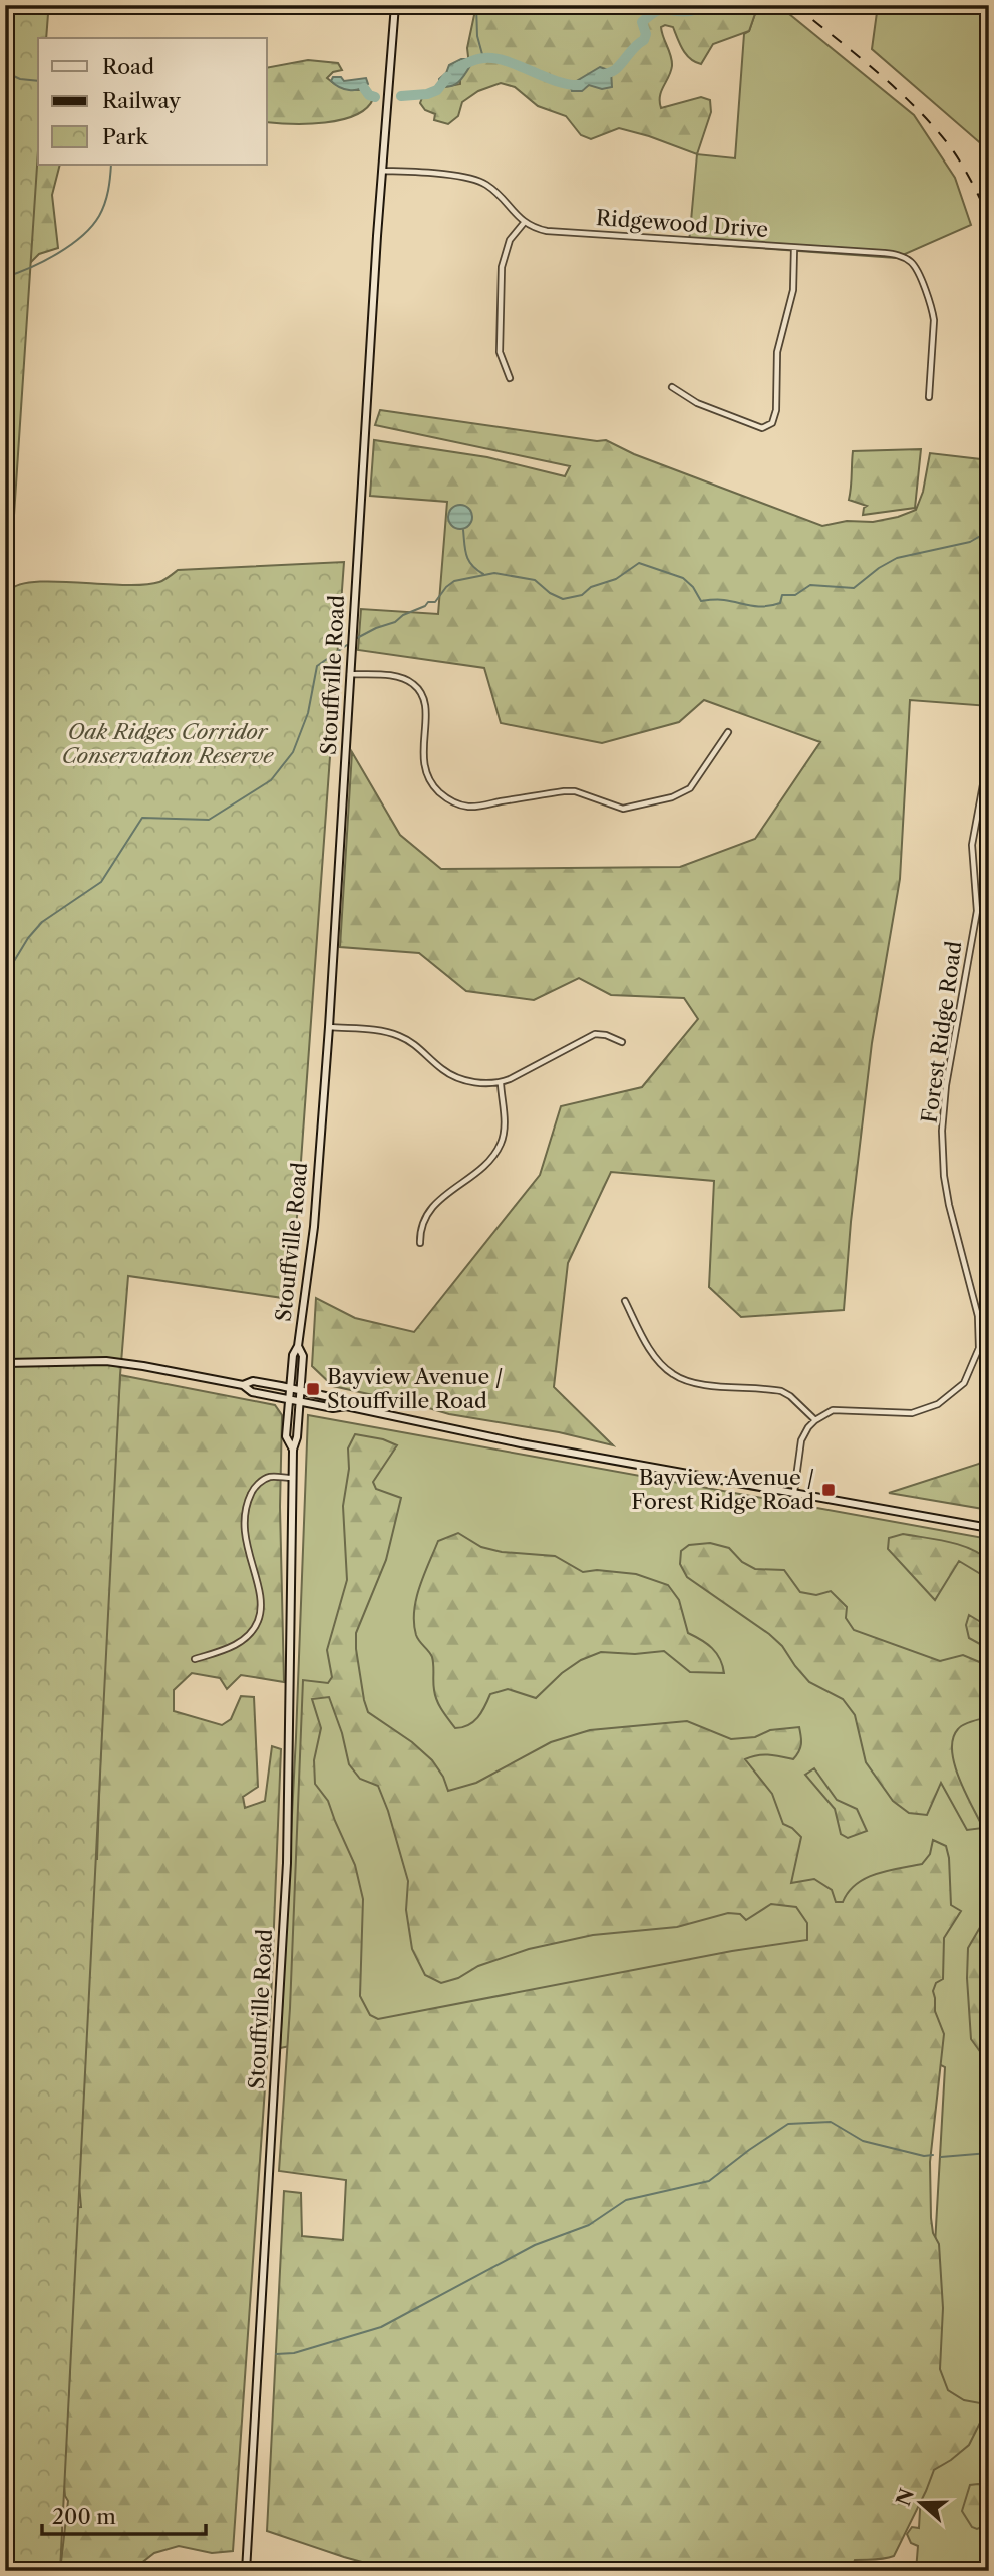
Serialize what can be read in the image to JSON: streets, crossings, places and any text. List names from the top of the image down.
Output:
{
  "streets": {
    "main road": ["Stouffville Road"],
    "street": ["Ridgewood Drive", "Forest Ridge Road"]
  },
  "parks": ["Oak Ridges Corridor Conservation Reserve"],
  "places": {
    "transit": ["Bayview Avenue / Stouffville Road", "Bayview Avenue / Forest Ridge Road"]
  },
  "legend": ["Road", "Railway", "Park"],
  "scale_bar": "200 m",
  "north": "left"
}
